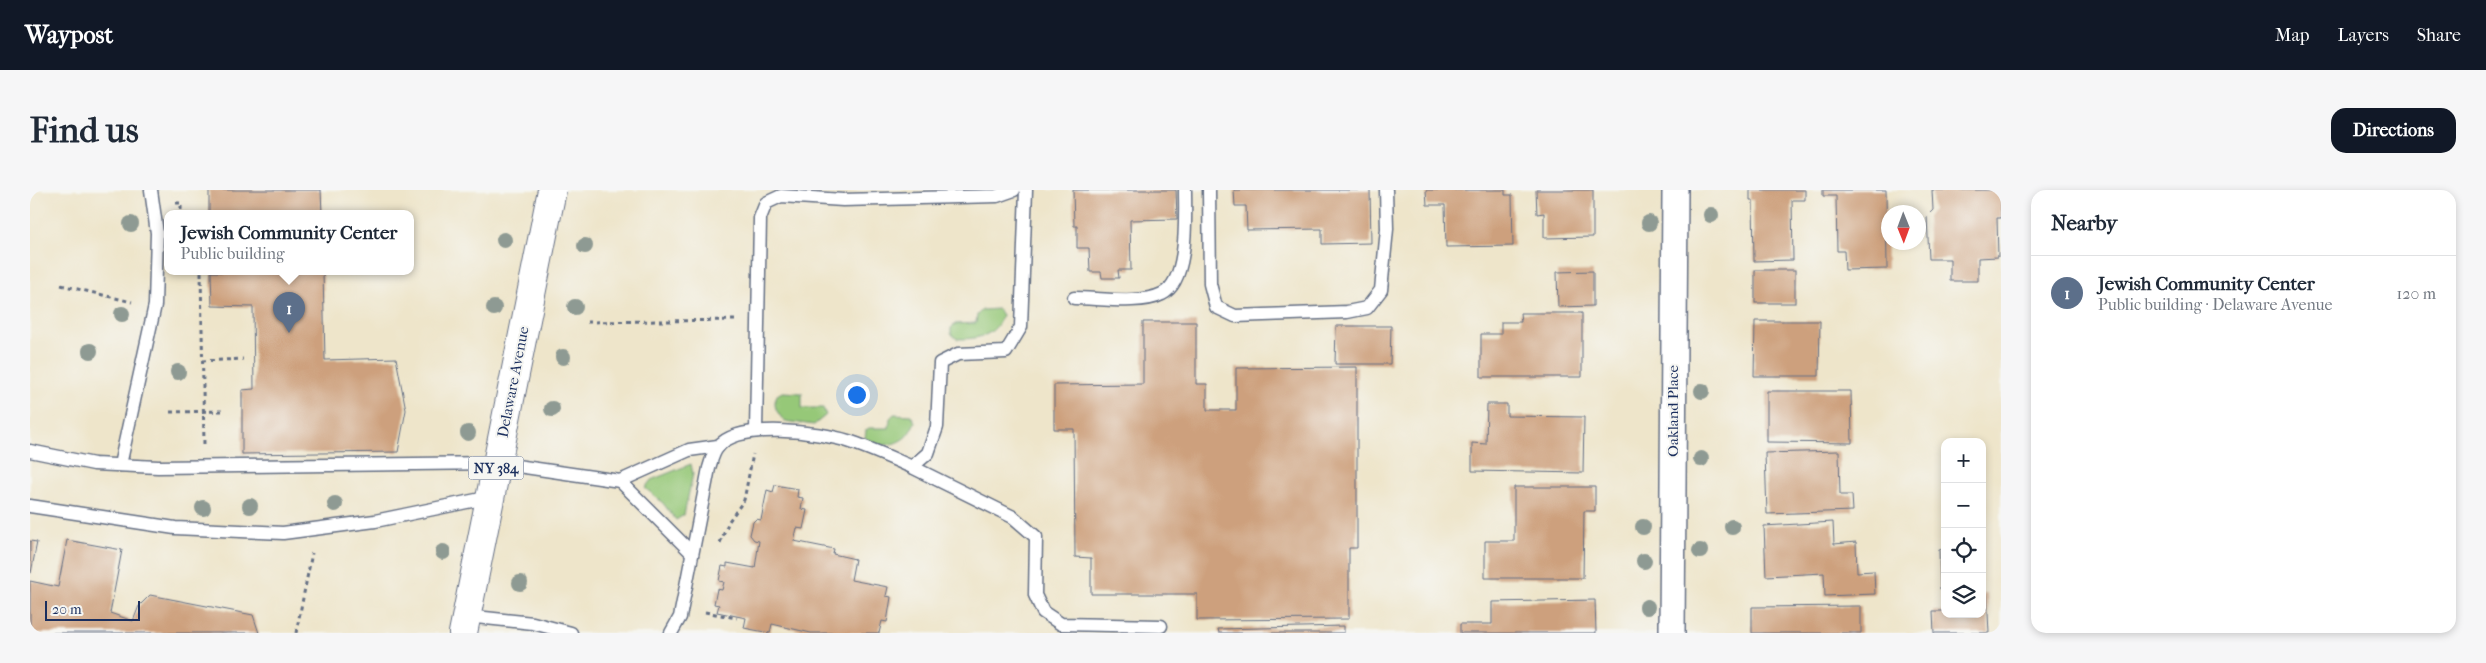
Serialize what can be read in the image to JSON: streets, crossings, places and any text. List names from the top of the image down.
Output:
{
  "streets": {
    "main road": ["Delaware Avenue", "NY 384"],
    "street": ["Oakland Place"]
  },
  "scale_bar": "20 m",
  "north": "bottom",
  "page": {
    "header": "Waypost",
    "nav": ["Map", "Layers", "Share"],
    "buttons": "Directions",
    "title": "Find us",
    "heading": "Nearby",
    "popup": ["Jewish Community Center", "Public building"],
    "list": [
      {
        "mark": "1",
        "name": "Jewish Community Center",
        "note": "Public building · Delaware Avenue",
        "value": "120 m"
      }
    ],
    "pins": "1",
    "map_buttons": ["+", "−"],
    "scale": "20 m"
  }
}
